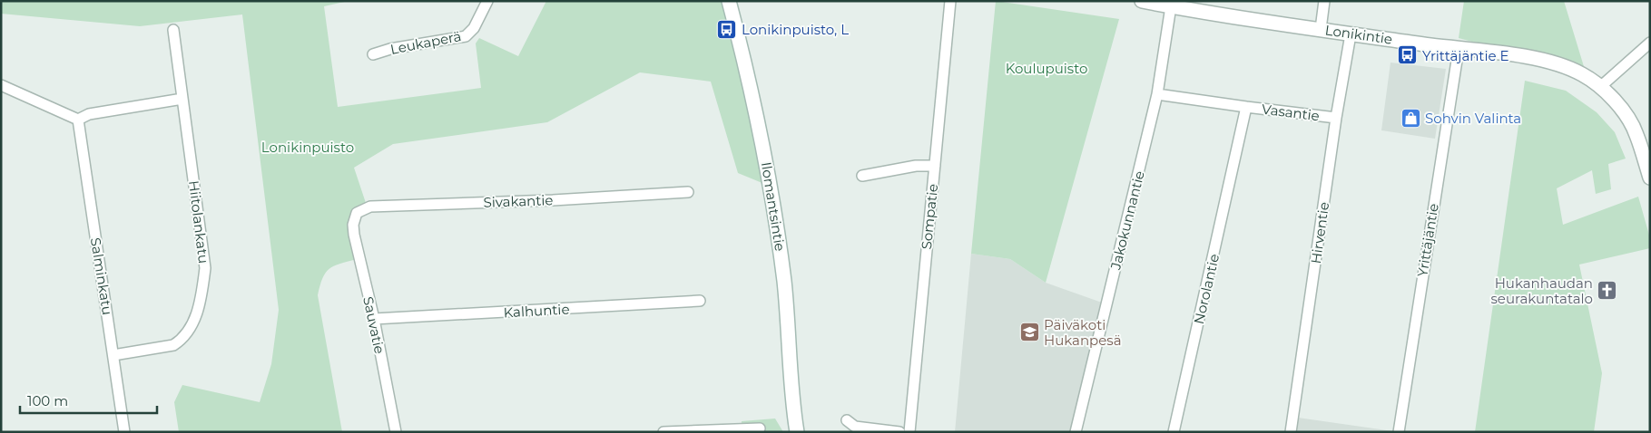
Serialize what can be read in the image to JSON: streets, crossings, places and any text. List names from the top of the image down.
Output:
{
  "streets": {
    "street": [
      "Lonikintie",
      "Leukaperä",
      "Vasantie",
      "Sivakantie",
      "Ilomantsintie",
      "Sompatie",
      "Jakokunnantie",
      "Hiitolankatu",
      "Hirventie",
      "Yrittäjäntie",
      "Salminkatu",
      "Norolantie",
      "Kalhuntie",
      "Sauvatie"
    ]
  },
  "crossings": [
    ["Lonikintie", "Jakokunnantie"],
    ["Lonikintie", "Hirventie"],
    ["Lonikintie", "Yrittäjäntie"],
    ["Vasantie", "Jakokunnantie"],
    ["Vasantie", "Hirventie"],
    ["Vasantie", "Norolantie"],
    ["Sivakantie", "Sauvatie"],
    ["Hiitolankatu", "Salminkatu"],
    ["Kalhuntie", "Sauvatie"]
  ],
  "parks": ["Koulupuisto", "Lonikinpuisto"],
  "places": {
    "bus stop": ["Lonikinpuisto, L", "Yrittäjäntie E"],
    "shop": ["Sohvin Valinta"],
    "church": ["Hukanhaudan seurakuntatalo"],
    "school or university": ["Päiväkoti Hukanpesä"]
  },
  "scale_bar": "100 m"
}
